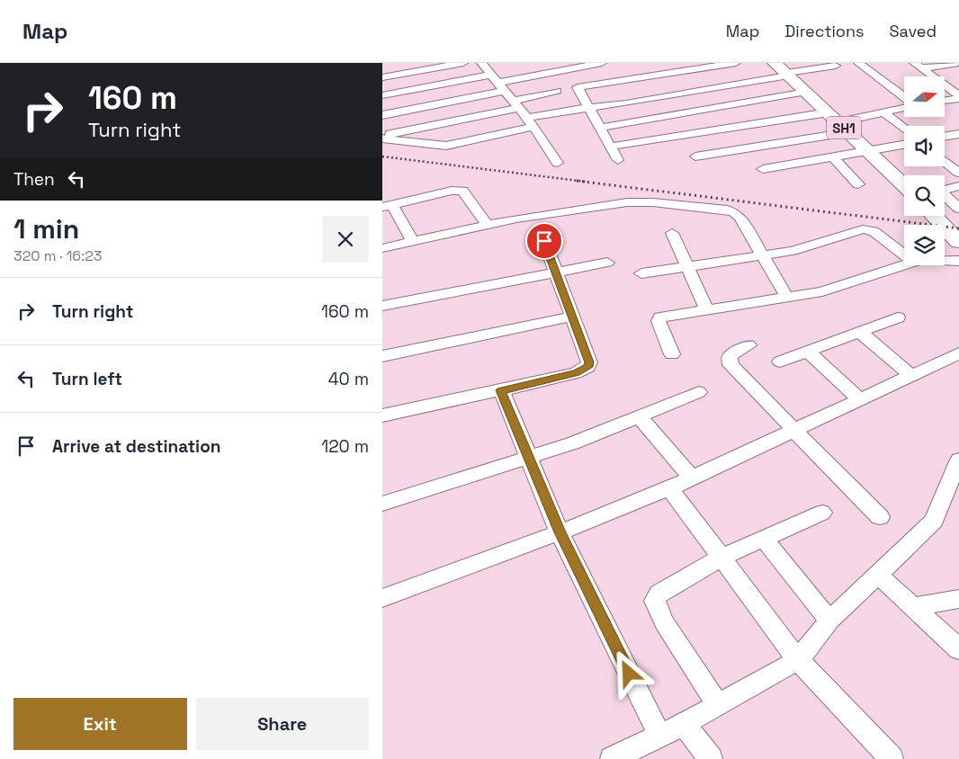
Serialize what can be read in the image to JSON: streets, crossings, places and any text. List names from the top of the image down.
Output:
{
  "streets": {
    "main road": ["SH1"]
  },
  "north": "right",
  "page": {
    "header": "Map",
    "nav": ["Map", "Directions", "Saved"],
    "turn": ["160 m", "Turn right"],
    "then": "Then",
    "heading": ["1 min", "320 m · 16:23"],
    "list": [
      {
        "name": "Turn right",
        "value": "160 m"
      },
      {
        "name": "Turn left",
        "value": "40 m"
      },
      {
        "name": "Arrive at destination",
        "value": "120 m"
      }
    ],
    "buttons": ["Exit", "Share"]
  }
}
